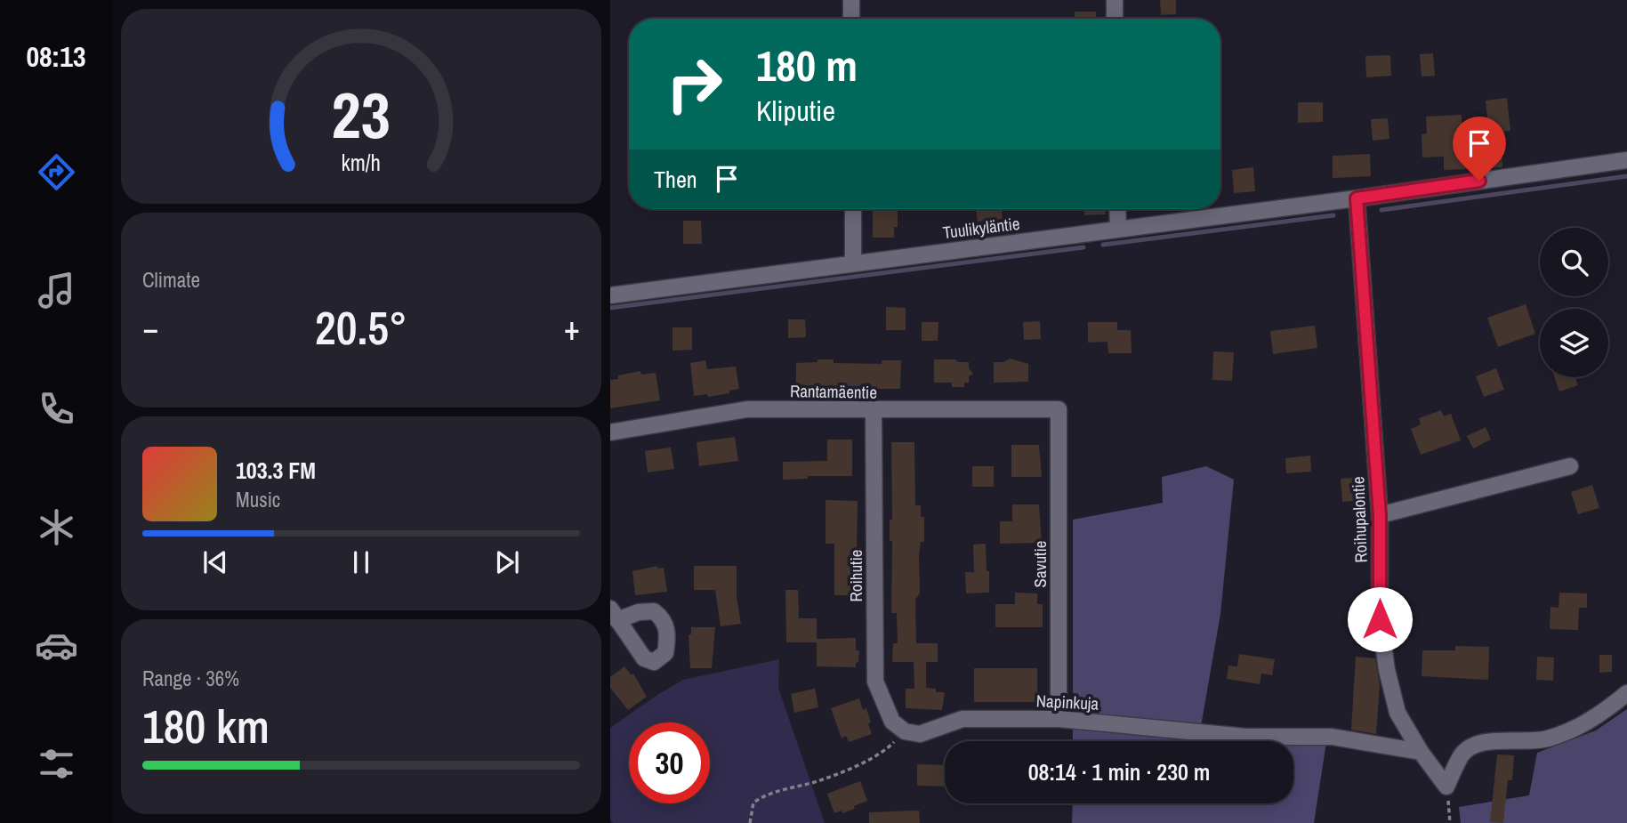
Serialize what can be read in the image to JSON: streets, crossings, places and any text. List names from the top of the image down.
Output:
{
  "streets": {
    "street": [
      "Tuulikyläntie",
      "Rantamäentie",
      "Roihupalontie",
      "Savutie",
      "Roihutie",
      "Napinkuja"
    ]
  },
  "crossings": [
    ["Tuulikyläntie", "Roihupalontie"],
    ["Rantamäentie", "Savutie"],
    ["Rantamäentie", "Roihutie"],
    ["Roihupalontie", "Napinkuja"],
    ["Savutie", "Napinkuja"],
    ["Roihutie", "Napinkuja"]
  ],
  "page": {
    "tabs": "08:13",
    "turn": ["180 m", "Kliputie"],
    "then": "Then",
    "tile": [
      "Climate",
      ["Range · 36%", "180 km"]
    ],
    "heat": ["−", "20.5°", "+"],
    "song": ["103.3 FM", "Music"],
    "limit": "30",
    "trip": "08:14 · 1 min · 230 m",
    "gauge": ["23", "km/h"]
  }
}
